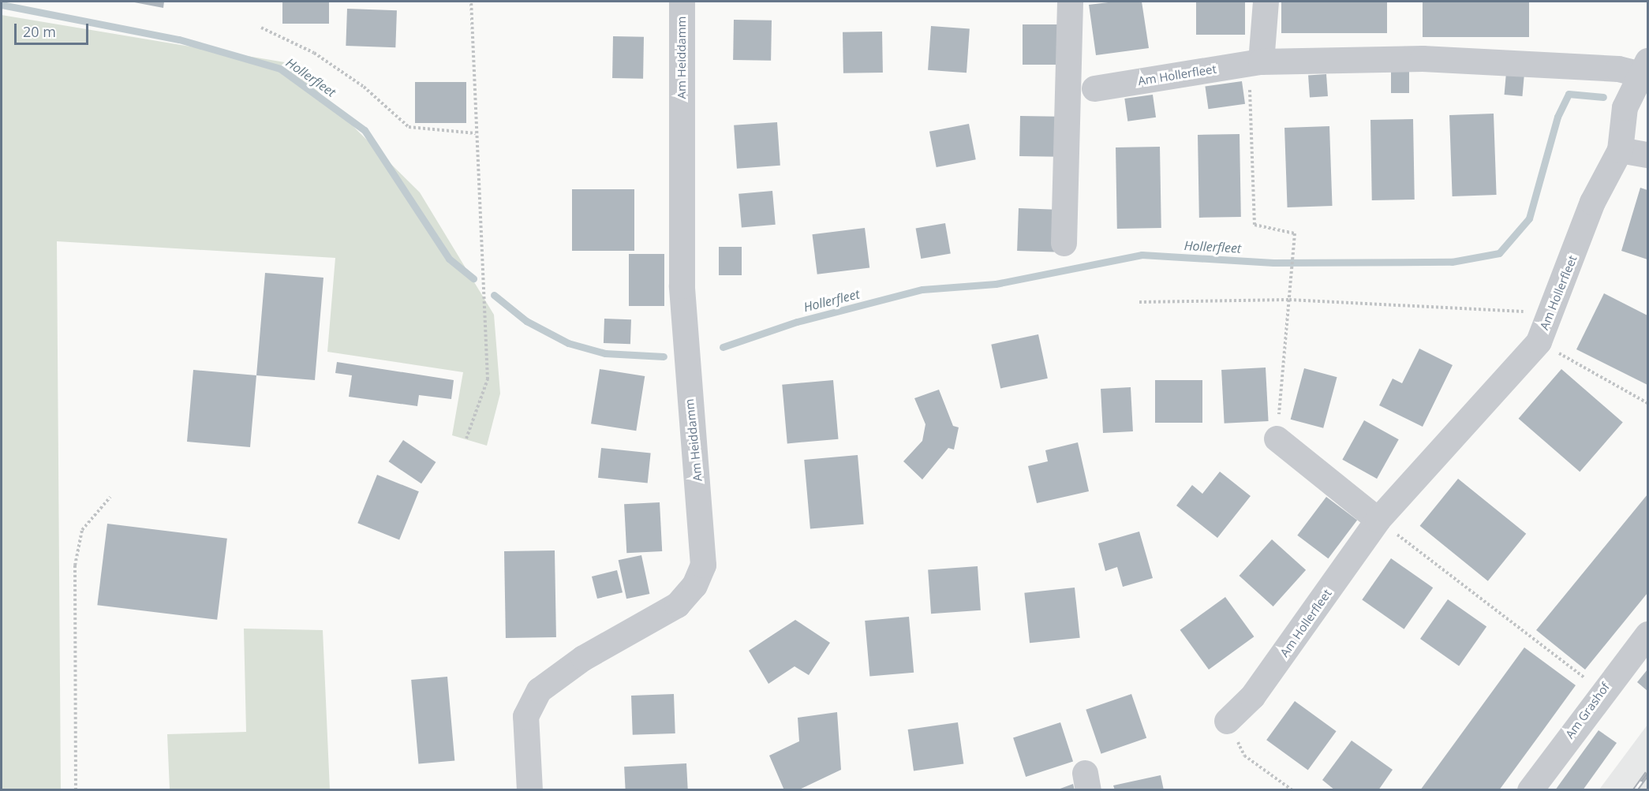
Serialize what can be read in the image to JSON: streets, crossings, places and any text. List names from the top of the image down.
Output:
{
  "streets": {
    "street": ["Am Heiddamm", "Am Hollerfleet", "Am Grashof"]
  },
  "water": ["Hollerfleet"],
  "scale_bar": "20 m"
}
